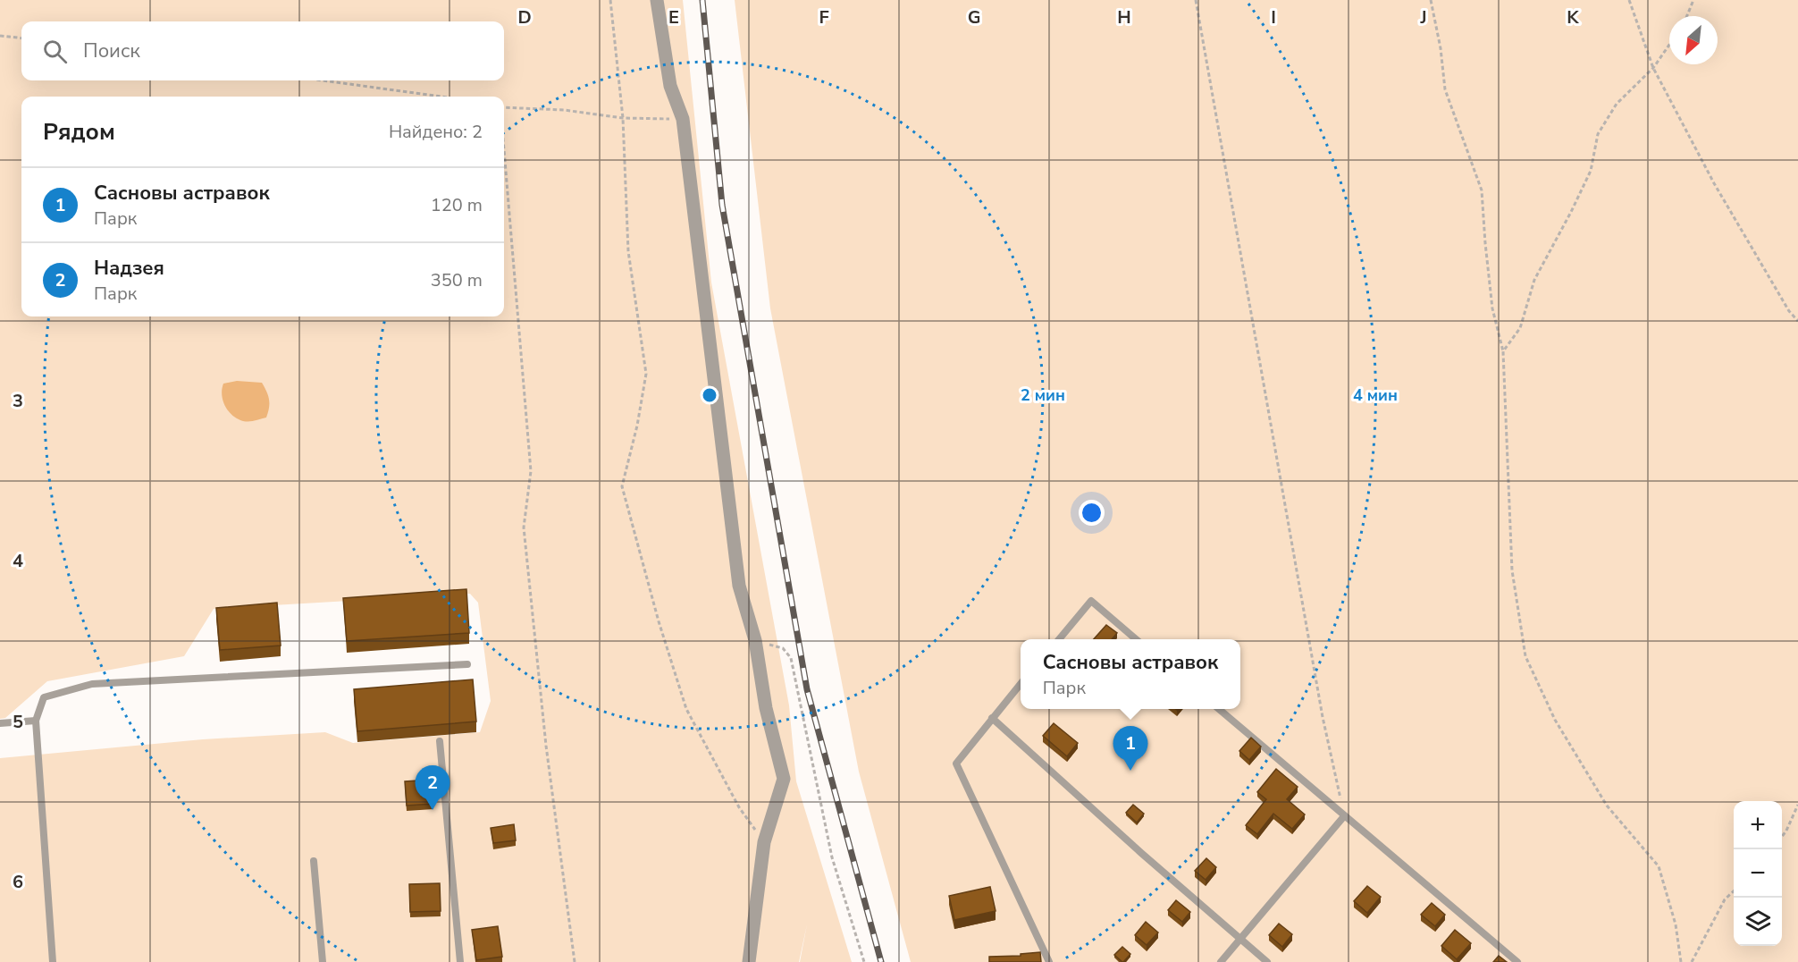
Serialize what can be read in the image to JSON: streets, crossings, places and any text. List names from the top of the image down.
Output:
{
  "north": "bottom left",
  "page": {
    "search": "Поиск",
    "heading": ["Рядом", "Найдено: 2"],
    "list": [
      {
        "mark": "1",
        "name": "Сасновы астравок",
        "note": "Парк",
        "value": "120 m"
      },
      {
        "mark": "2",
        "name": "Надзея",
        "note": "Парк",
        "value": "350 m"
      }
    ],
    "popup": ["Сасновы астравок", "Парк"],
    "pins": ["1", "2"],
    "map_buttons": ["+", "−"]
  },
  "grid": {
    "columns": [
      "D",
      "E",
      "F",
      "G",
      "H",
      "I",
      "J",
      "K"
    ],
    "rows": [
      "3",
      "4",
      "5",
      "6"
    ]
  },
  "rings": ["2 мин", "4 мин"]
}
